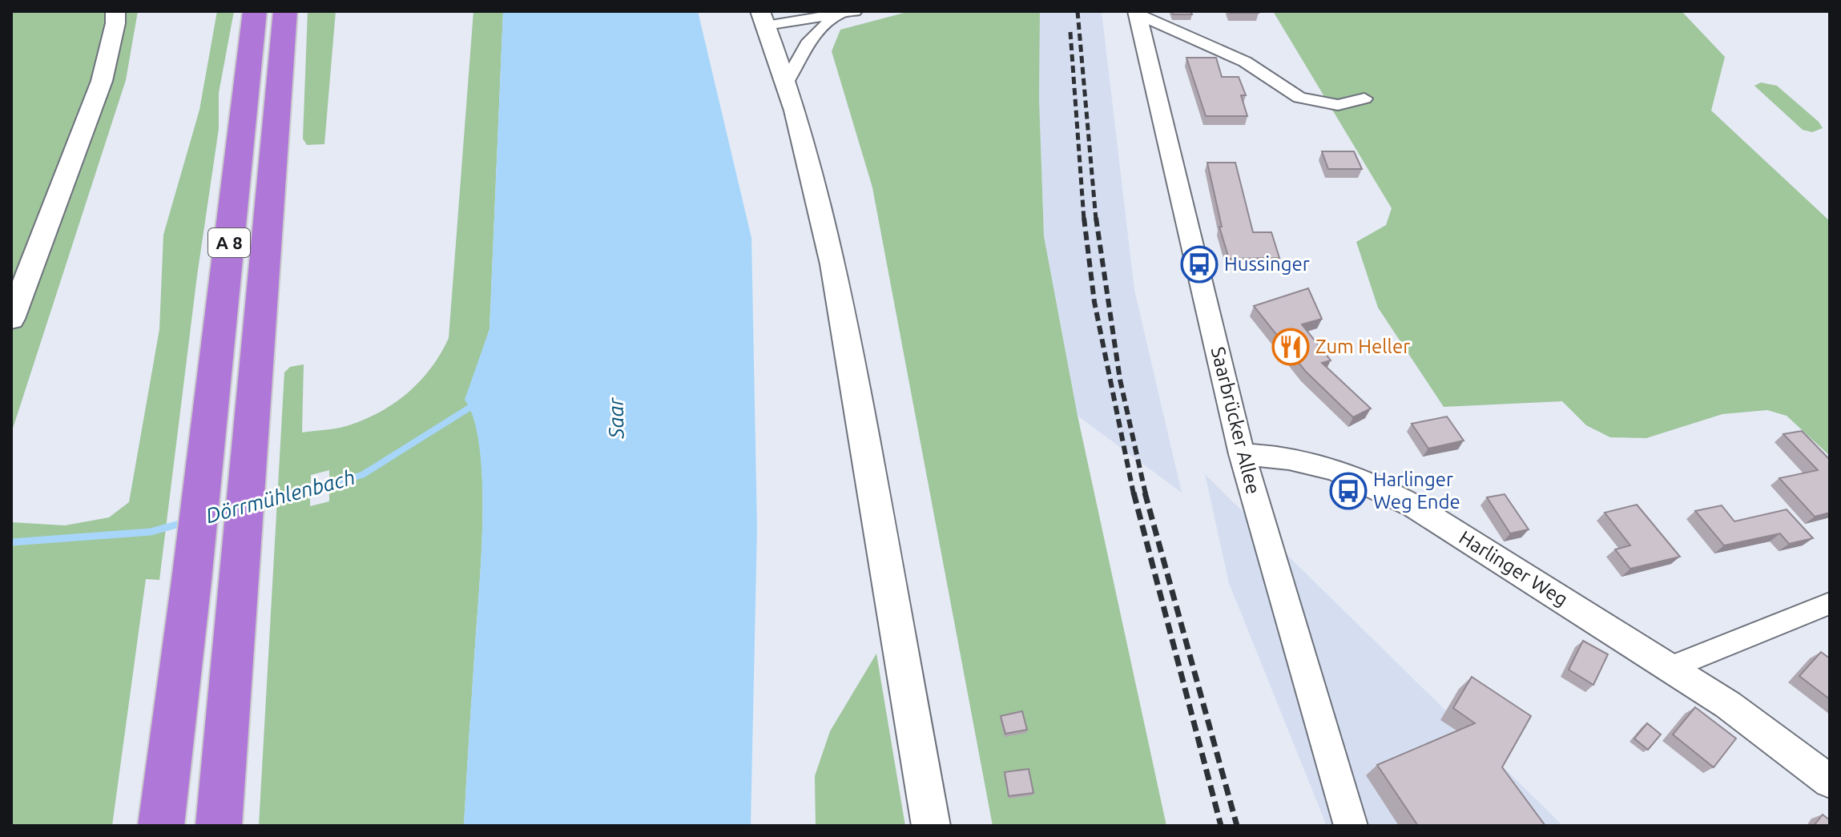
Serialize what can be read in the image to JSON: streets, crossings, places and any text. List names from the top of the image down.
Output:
{
  "streets": {
    "highway": ["A 8"],
    "street": ["Saarbrücker Allee", "Harlinger Weg"]
  },
  "crossings": [
    ["Saarbrücker Allee", "Harlinger Weg"]
  ],
  "water": ["Saar", "Dörrmühlenbach"],
  "places": {
    "bus stop": ["Hussinger", "Harlinger Weg Ende"],
    "restaurant": ["Zum Heller"]
  }
}
